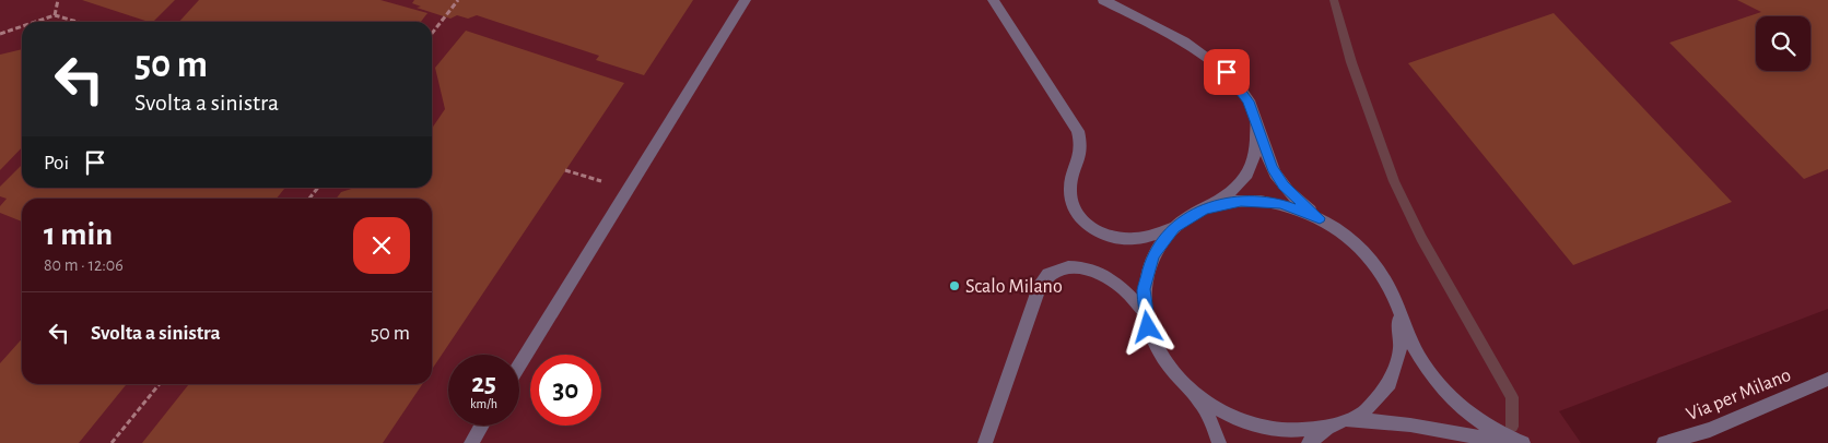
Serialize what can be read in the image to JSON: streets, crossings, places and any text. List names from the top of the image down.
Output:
{
  "streets": {
    "street": ["Via per Milano"]
  },
  "places": ["Scalo Milano"],
  "page": {
    "turn": ["50 m", "Svolta a sinistra"],
    "then": "Poi",
    "heading": ["1 min", "80 m · 12:06"],
    "list": [
      {
        "name": "Svolta a sinistra",
        "value": "50 m"
      }
    ],
    "speed": "25 km/h",
    "limit": "30"
  }
}
